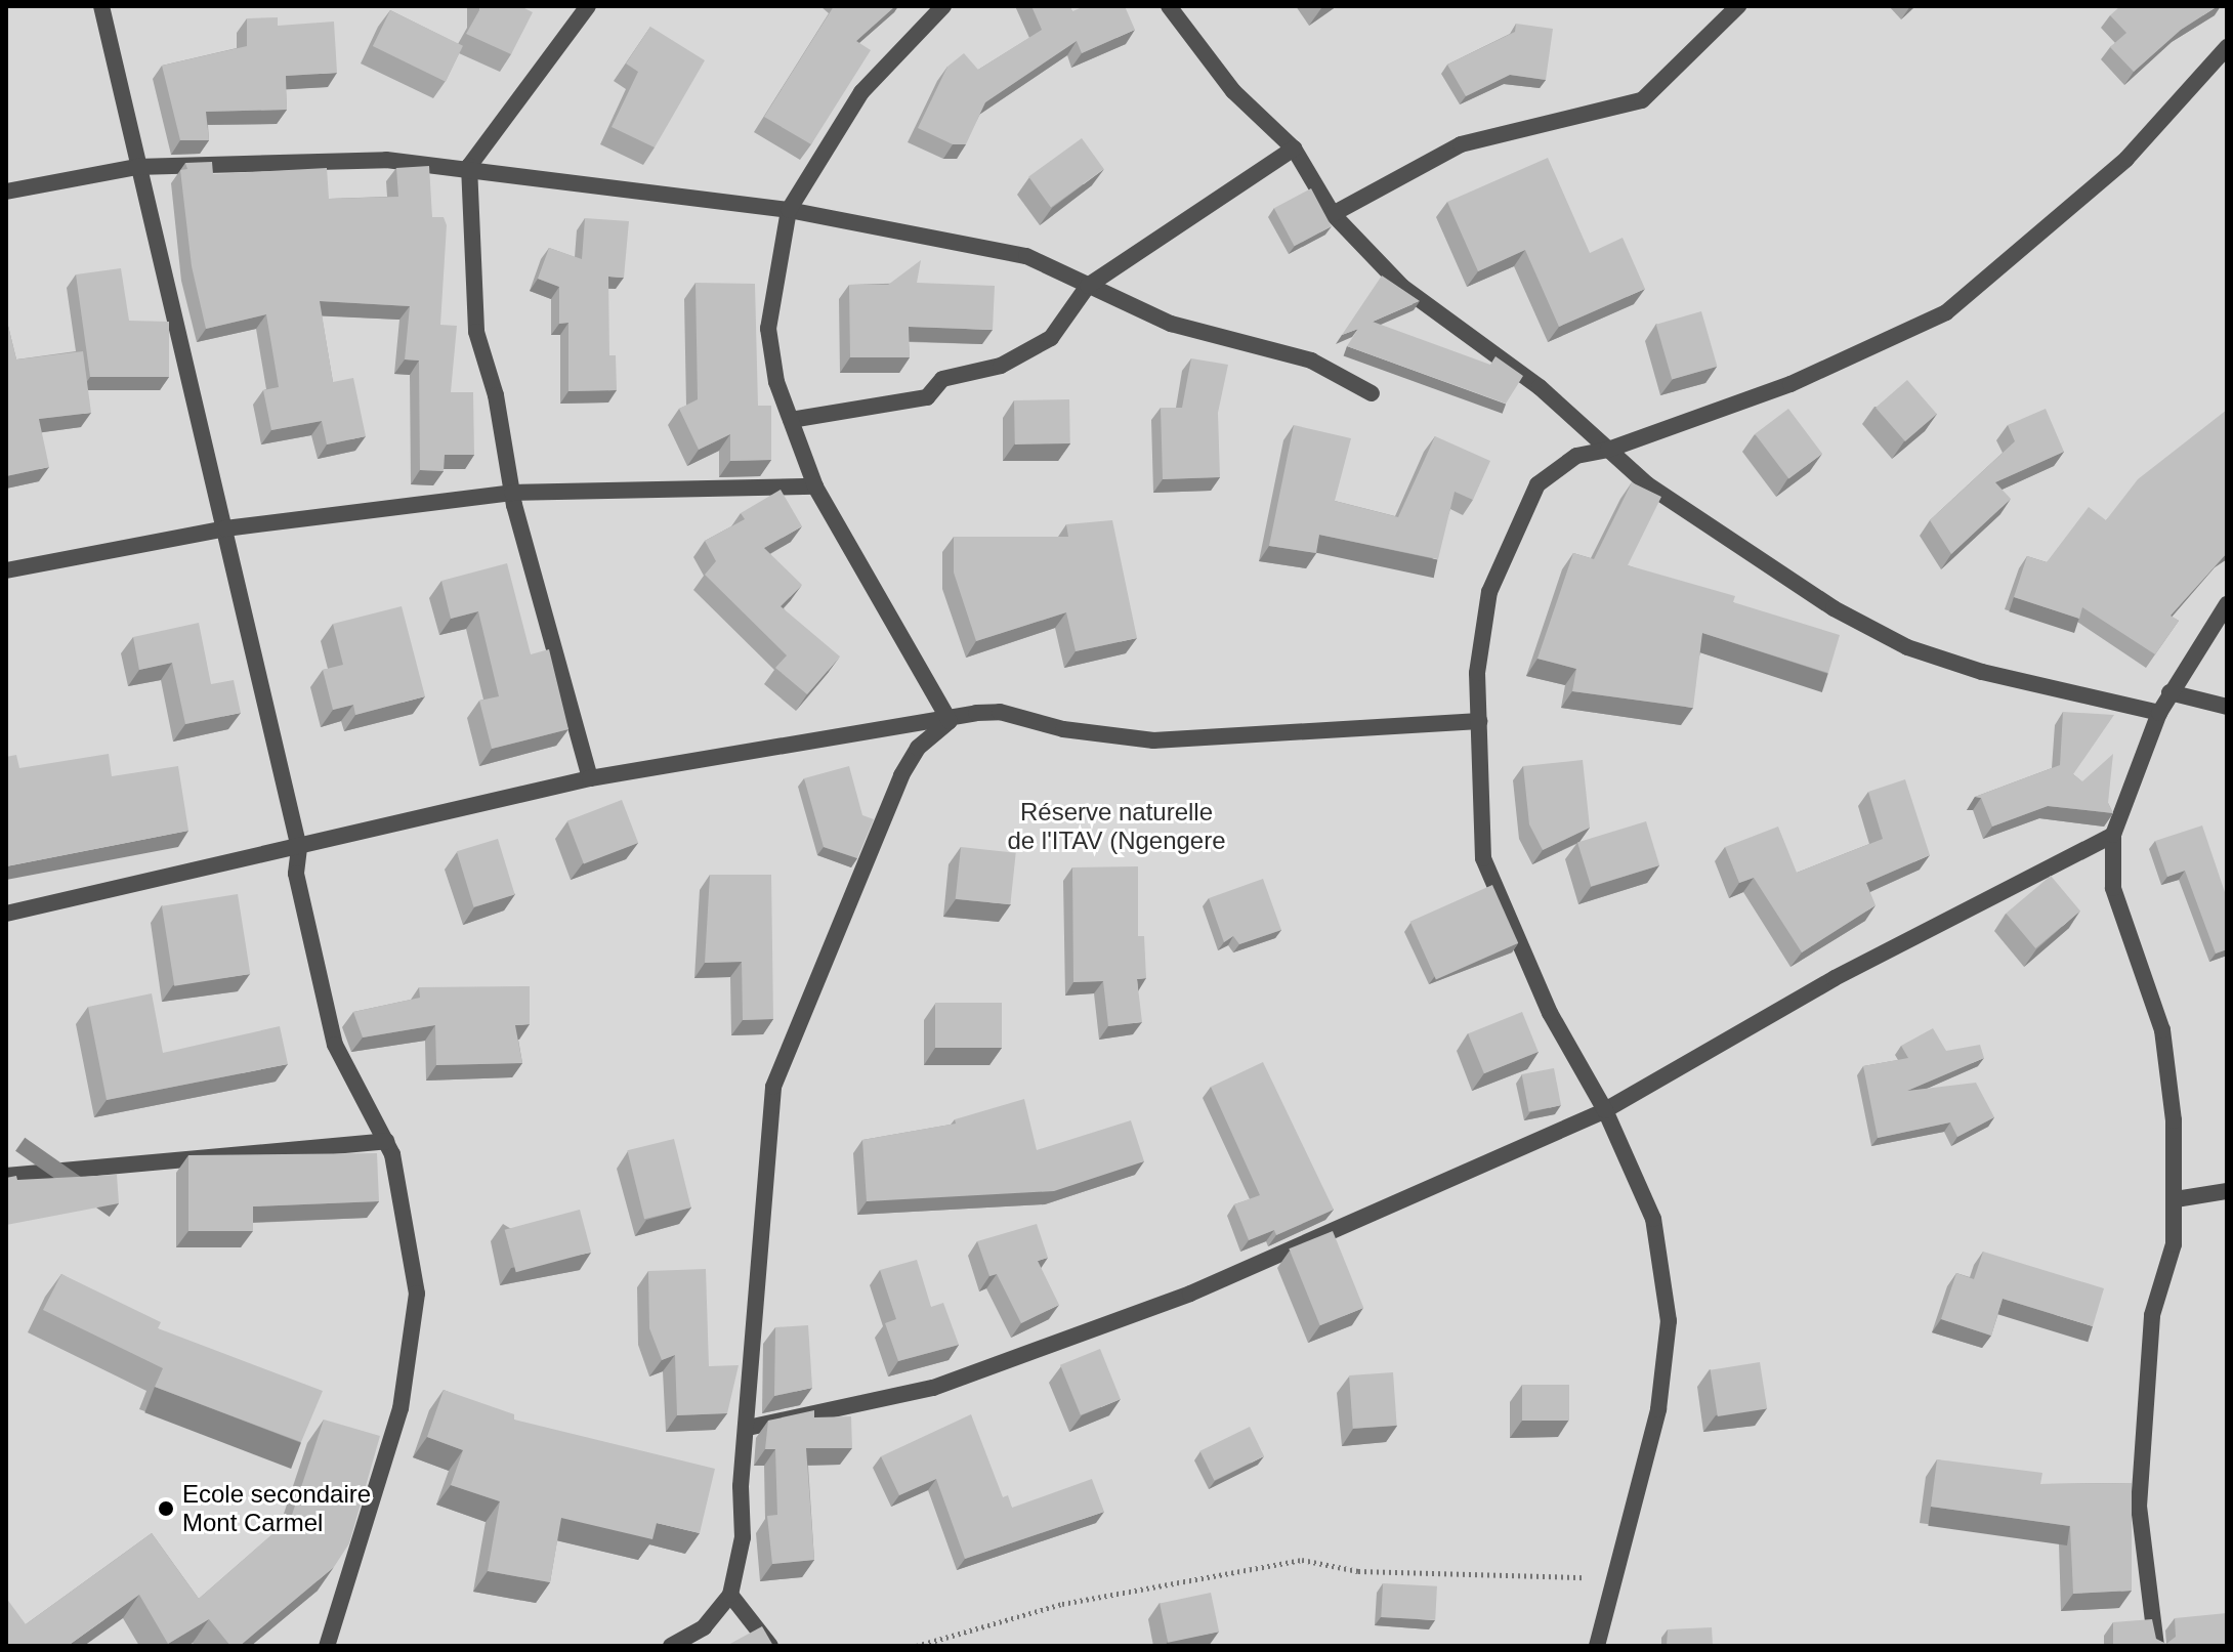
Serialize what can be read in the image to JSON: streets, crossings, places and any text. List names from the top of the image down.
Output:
{
  "parks": ["Réserve naturelle de l'ITAV (Ngengere"],
  "places": ["Ecole secondaire Mont Carmel"]
}
